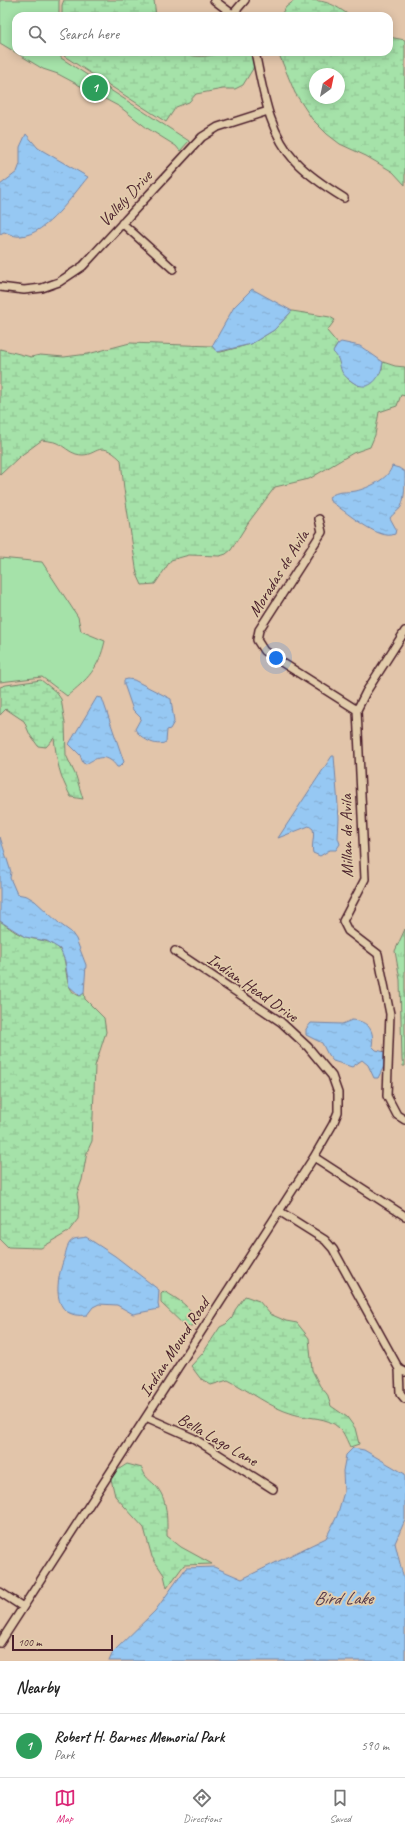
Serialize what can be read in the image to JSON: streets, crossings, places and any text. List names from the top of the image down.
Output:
{
  "streets": {
    "street": [
      "Vallely Drive",
      "Moradas de Avila",
      "Millan de Avila",
      "Indian Head Drive",
      "Indian Mound Road",
      "Bella Lago Lane"
    ]
  },
  "crossings": [
    ["Moradas de Avila", "Millan de Avila"],
    ["Indian Head Drive", "Indian Mound Road"],
    ["Indian Mound Road", "Bella Lago Lane"]
  ],
  "water": ["Bird Lake"],
  "scale_bar": "100 m",
  "north": "top right",
  "page": {
    "search": "Search here",
    "pins": "1",
    "scale": "100 m",
    "heading": "Nearby",
    "list": [
      {
        "mark": "1",
        "name": "Robert H. Barnes Memorial Park",
        "note": "Park",
        "value": "590 m"
      }
    ],
    "nav": ["Map", "Directions", "Saved"]
  }
}
